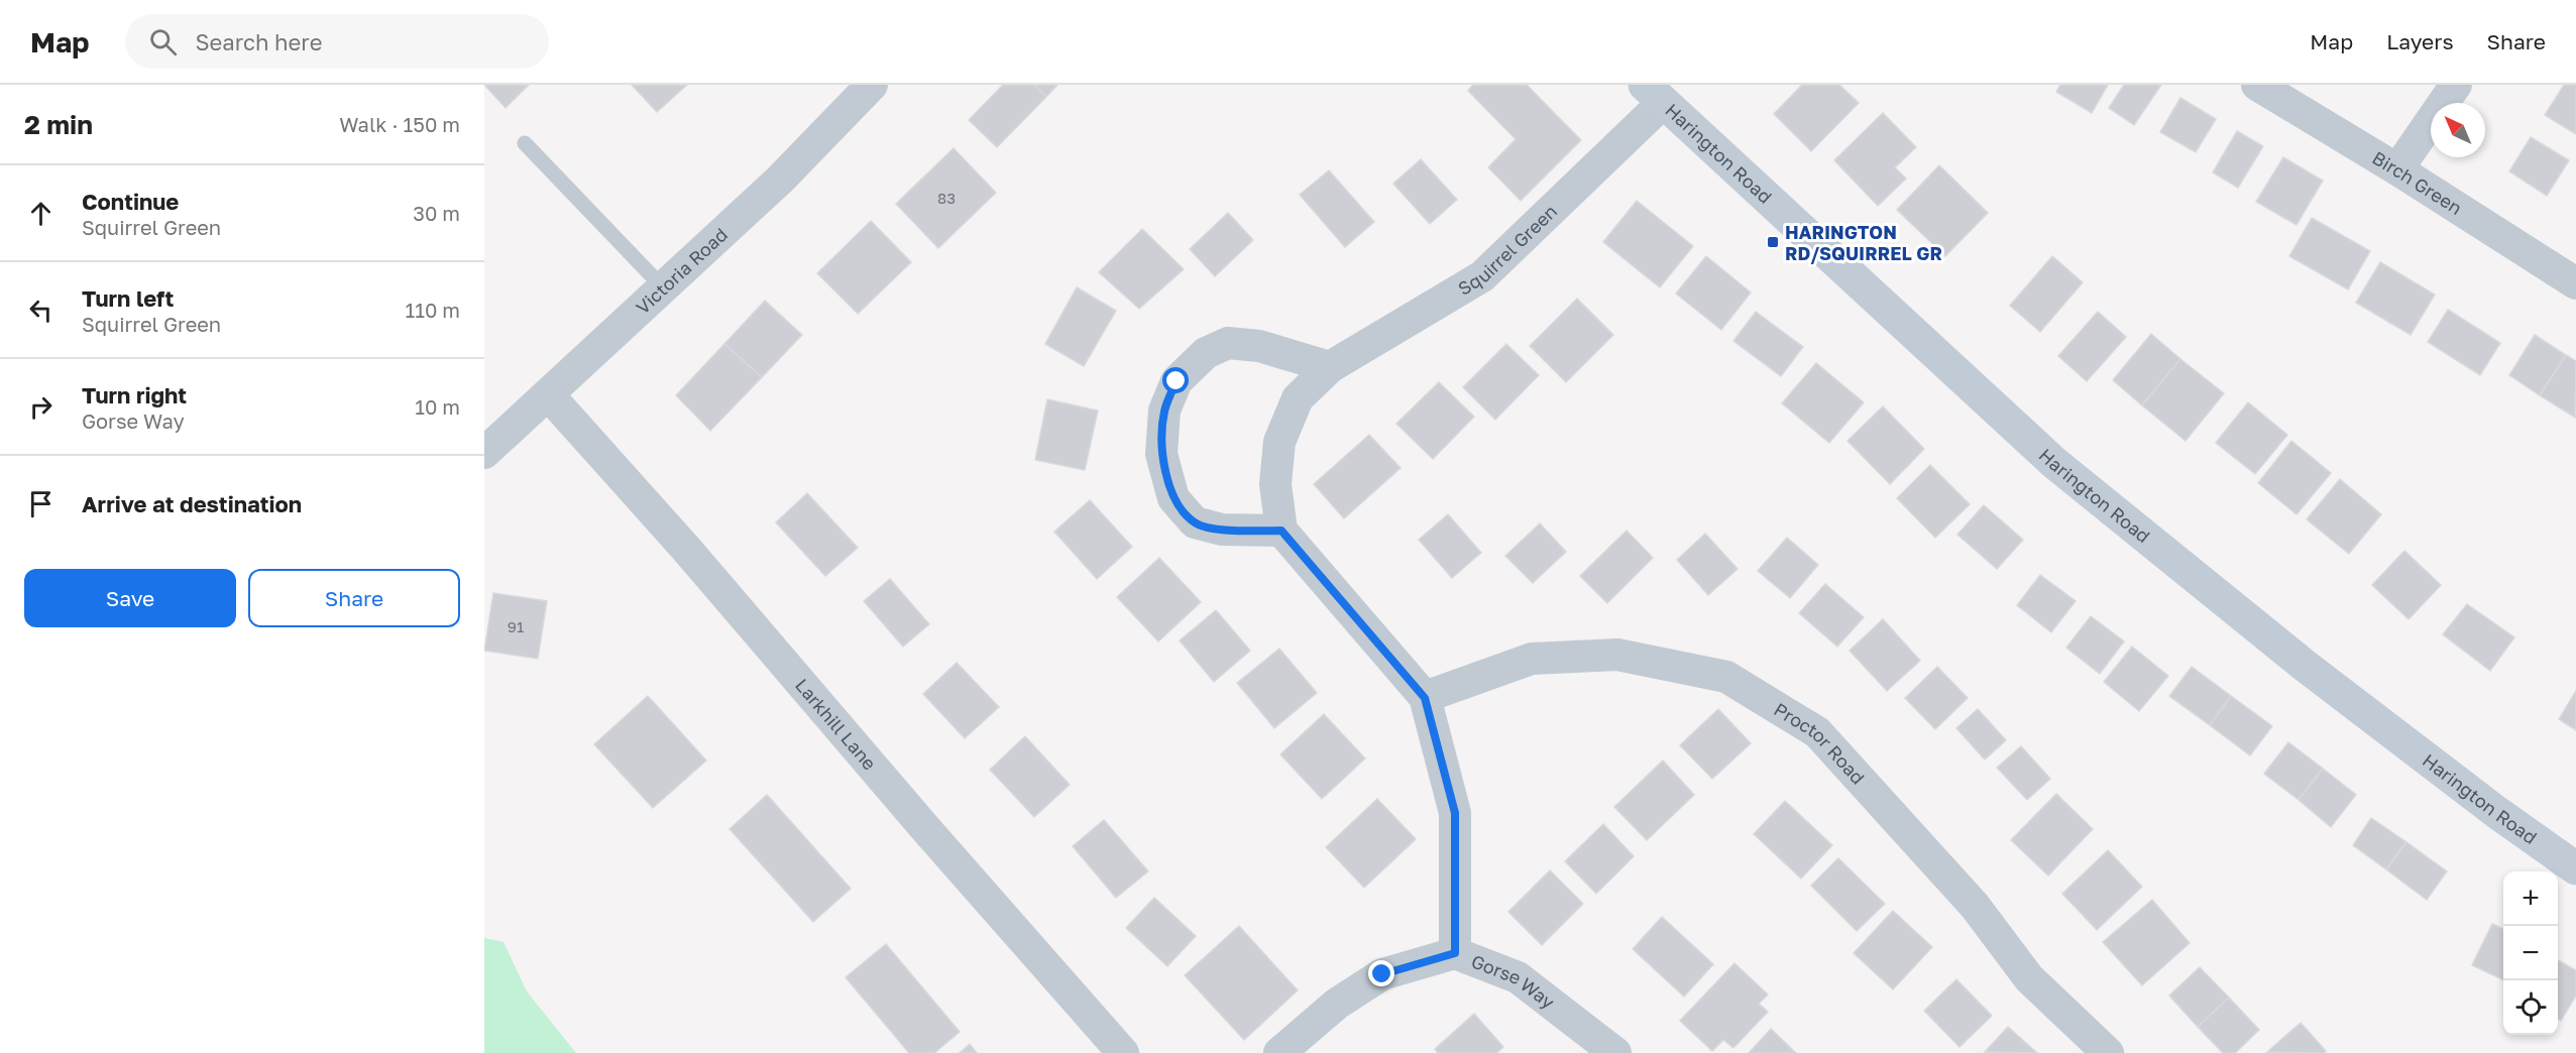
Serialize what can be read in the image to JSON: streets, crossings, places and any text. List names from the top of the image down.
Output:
{
  "streets": {
    "street": [
      "Harington Road",
      "Birch Green",
      "Squirrel Green",
      "Victoria Road",
      "Larkhill Lane",
      "Proctor Road",
      "Gorse Way"
    ]
  },
  "crossings": [
    ["Harington Road", "Squirrel Green"],
    ["Victoria Road", "Larkhill Lane"]
  ],
  "places": {
    "transit": ["HARINGTON RD/SQUIRREL GR"]
  },
  "house_numbers": ["83", "91"],
  "north": "top left",
  "page": {
    "header": "Map",
    "search": "Search here",
    "nav": ["Map", "Layers", "Share"],
    "heading": ["2 min", "Walk · 150 m"],
    "list": [
      ["Continue", "Squirrel Green", "30 m"],
      ["Turn left", "Squirrel Green", "110 m"],
      ["Turn right", "Gorse Way", "10 m"],
      "Arrive at destination"
    ],
    "buttons": ["Save", "Share"],
    "map_buttons": ["+", "−"]
  }
}
